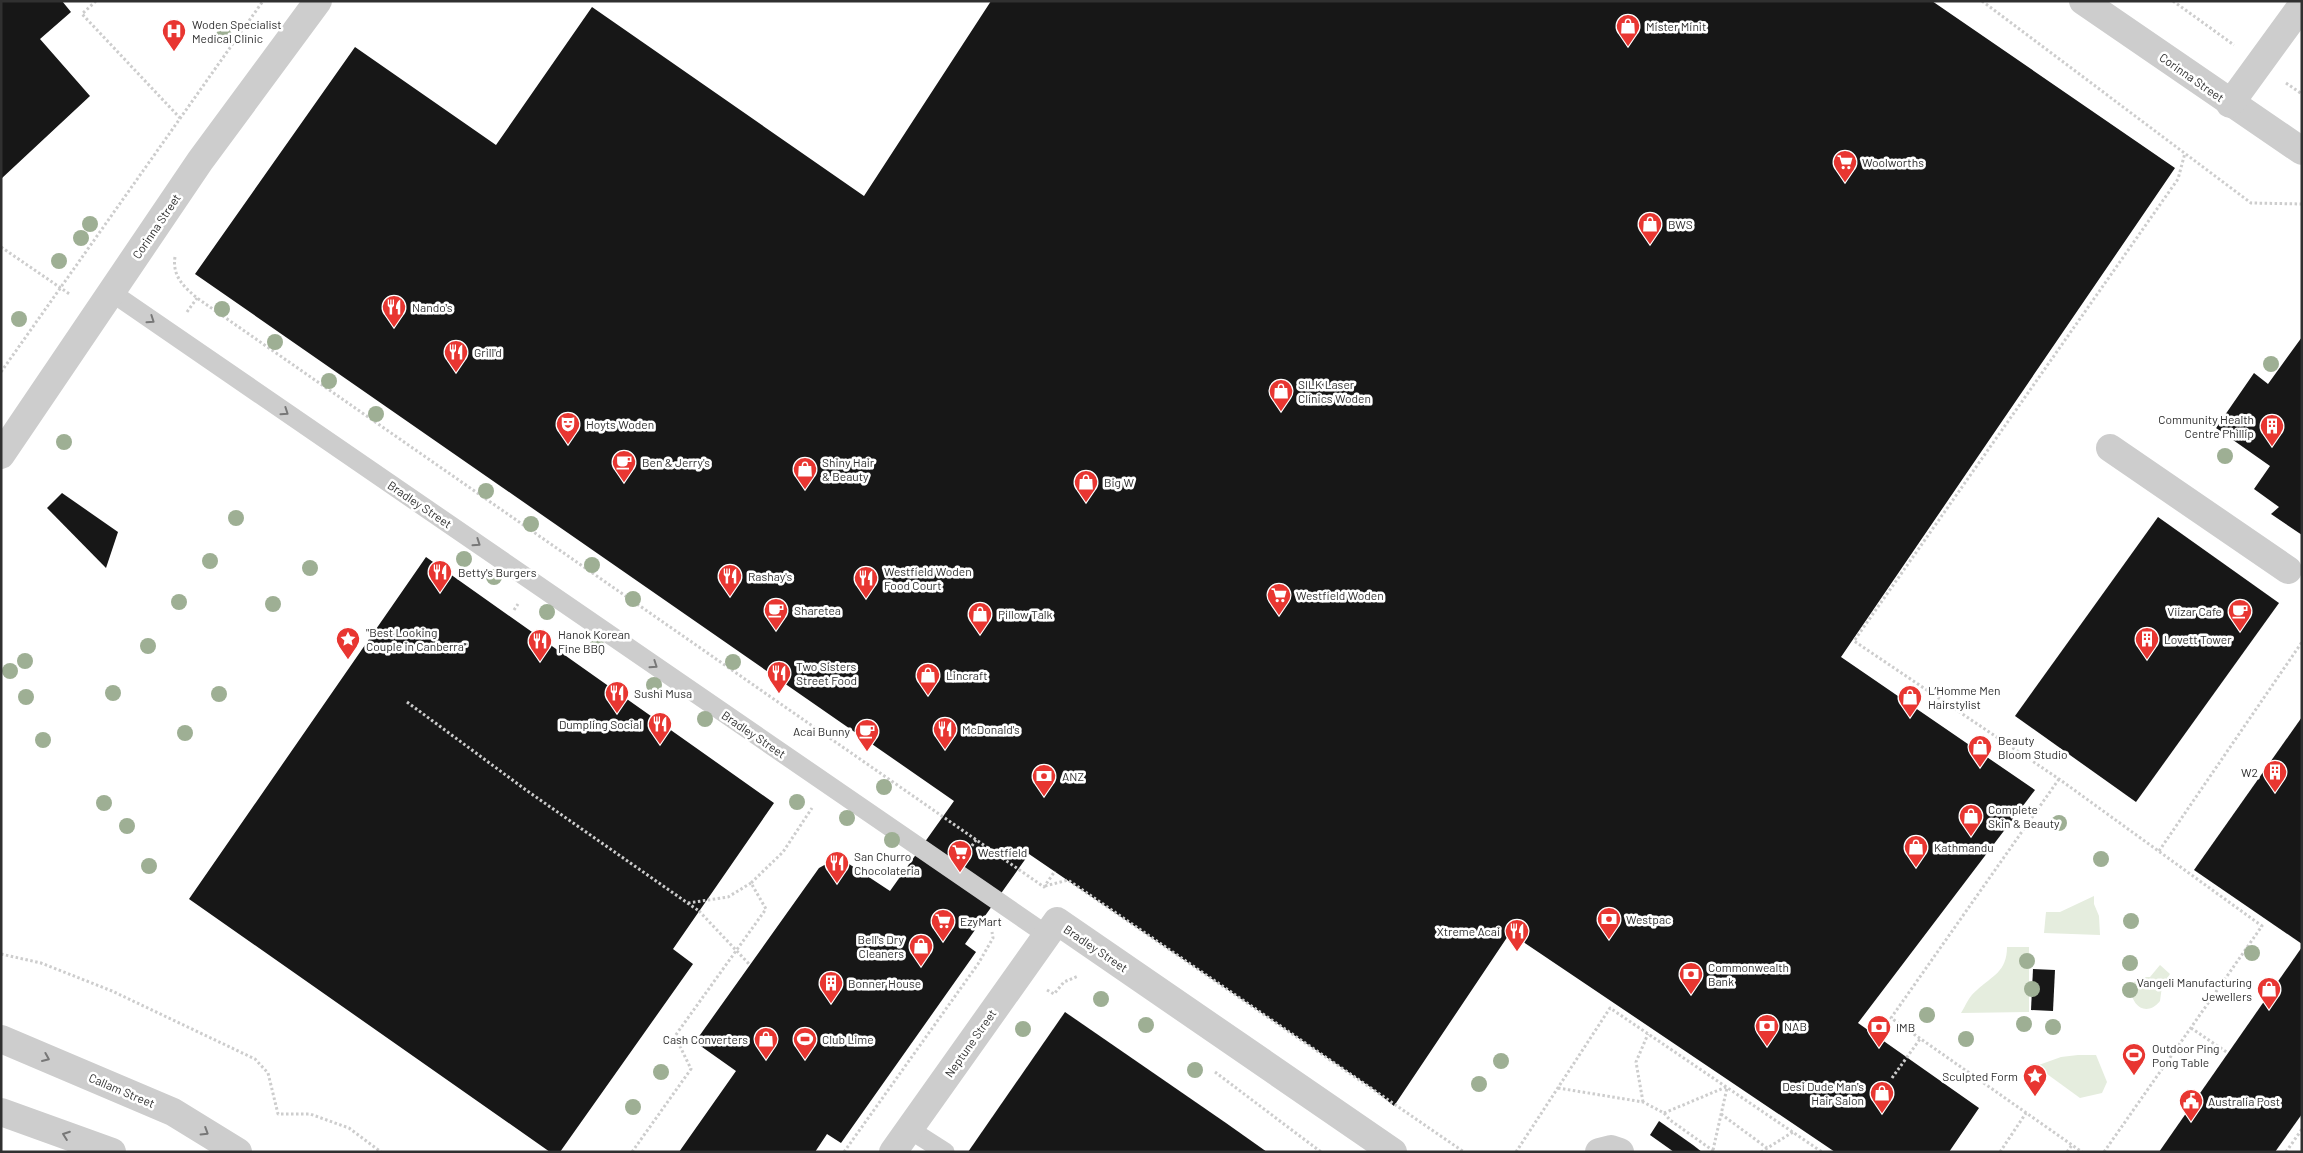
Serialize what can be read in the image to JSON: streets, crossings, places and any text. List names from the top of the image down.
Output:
{
  "streets": {
    "street": [
      "Corinna Street",
      "Bradley Street",
      "Neptune Street",
      "Callam Street"
    ]
  },
  "crossings": [
    ["Corinna Street", "Bradley Street"],
    ["Bradley Street", "Neptune Street"]
  ],
  "one_way": ["Bradley Street"],
  "places": {
    "shop": [
      "Mister Minit",
      "BWS",
      "SILK Laser Clinics Woden",
      "Shiny Hair & Beauty",
      "Big W",
      "Pillow Talk",
      "Lincraft",
      "L’Homme Men Hairstylist",
      "Beauty Bloom Studio",
      "Complete Skin & Beauty",
      "Kathmandu",
      "Bell's Dry Cleaners",
      "Vangeli Manufacturing Jewellers",
      "Cash Converters",
      "Desi Dude Man's Hair Salon"
    ],
    "hospital": ["Woden Specialist Medical Clinic"],
    "supermarket": [
      "Woolworths",
      "Westfield Woden",
      "Westfield",
      "EzyMart"
    ],
    "restaurant": [
      "Nando's",
      "Grill'd",
      "Betty's Burgers",
      "Rashay's",
      "Westfield Woden Food Court",
      "Hanok Korean Fine BBQ",
      "Two Sisters Street Food",
      "Sushi Musa",
      "Dumpling Social",
      "McDonald's",
      "San Churro Chocolateria",
      "Xtreme Acai"
    ],
    "theatre": ["Hoyts Woden"],
    "building": [
      "Community Health Centre Phillip",
      "Lovett Tower",
      "W2",
      "Bonner House"
    ],
    "cafe": [
      "Ben & Jerry's",
      "Sharetea",
      "Viizar Cafe",
      "Acai Bunny"
    ],
    "place": ["\"Best Looking Couple in Canberra\"", "Sculpted Form"],
    "bank": [
      "ANZ",
      "Westpac",
      "Commonwealth Bank",
      "NAB",
      "IMB"
    ],
    "sports": ["Club Lime", "Outdoor Ping Pong Table"],
    "public building": ["Australia Post"]
  }
}
